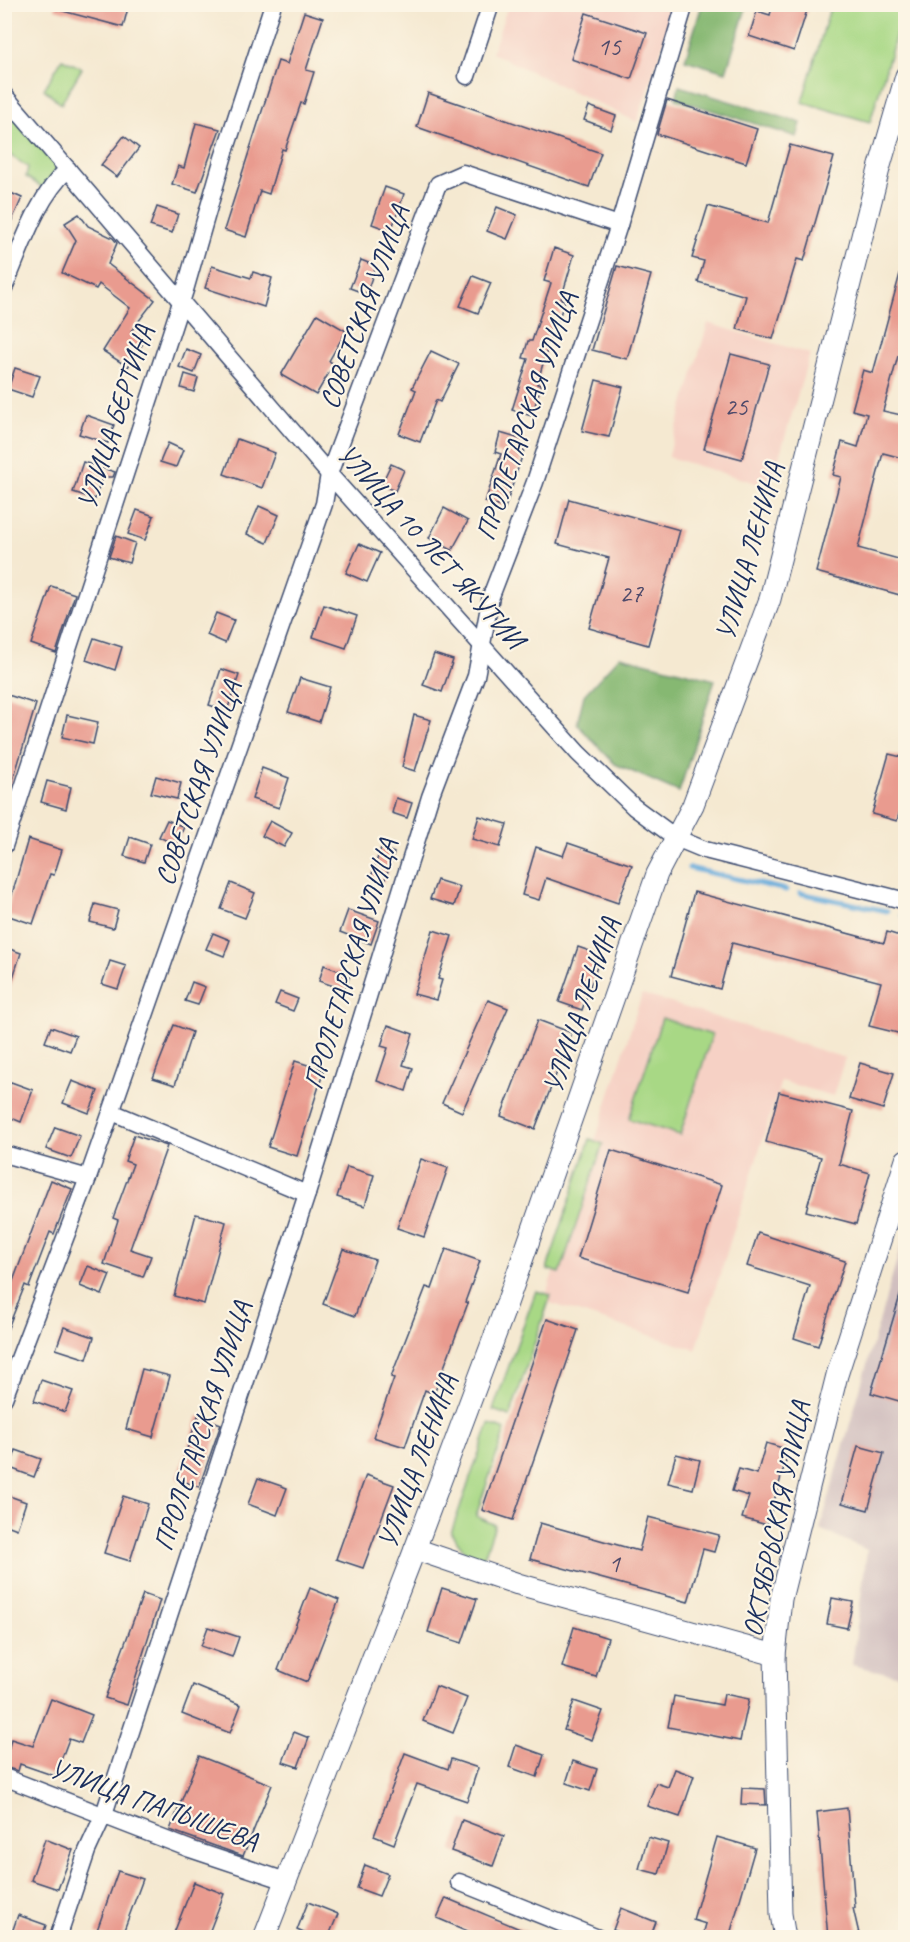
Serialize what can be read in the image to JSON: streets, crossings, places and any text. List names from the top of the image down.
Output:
{
  "streets": {
    "main road": ["УЛИЦА ЛЕНИНА", "ОКТЯБРЬСКАЯ УЛИЦА"],
    "street": [
      "СОВЕТСКАЯ УЛИЦА",
      "ПРОЛЕТАРСКАЯ УЛИЦА",
      "УЛИЦА БЕРТИНА",
      "УЛИЦА 10 ЛЕТ ЯКУТИИ",
      "УЛИЦА ПАПЫШЕВА"
    ]
  },
  "crossings": [
    ["СОВЕТСКАЯ УЛИЦА", "ПРОЛЕТАРСКАЯ УЛИЦА"],
    ["СОВЕТСКАЯ УЛИЦА", "УЛИЦА 10 ЛЕТ ЯКУТИИ"],
    ["ПРОЛЕТАРСКАЯ УЛИЦА", "УЛИЦА 10 ЛЕТ ЯКУТИИ"],
    ["ПРОЛЕТАРСКАЯ УЛИЦА", "УЛИЦА ПАПЫШЕВА"],
    ["УЛИЦА БЕРТИНА", "УЛИЦА 10 ЛЕТ ЯКУТИИ"],
    ["УЛИЦА 10 ЛЕТ ЯКУТИИ", "УЛИЦА ЛЕНИНА"],
    ["УЛИЦА ЛЕНИНА", "УЛИЦА ПАПЫШЕВА"]
  ],
  "house_numbers": [
    "15",
    "25",
    "27",
    "1"
  ]
}
